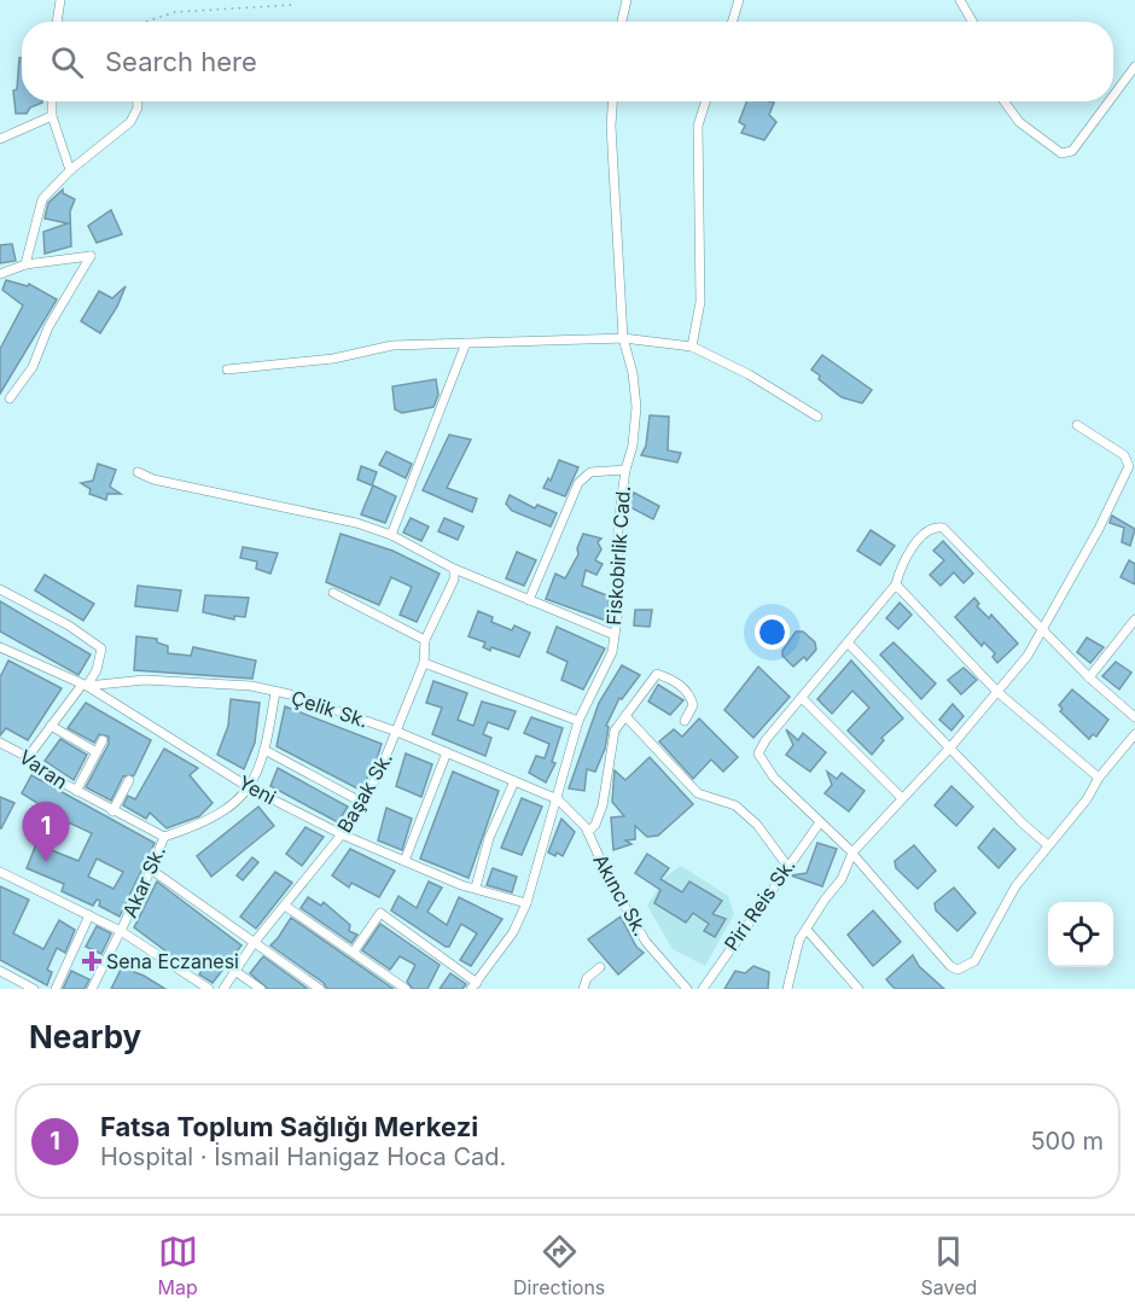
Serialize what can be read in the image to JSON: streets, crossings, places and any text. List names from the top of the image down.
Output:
{
  "streets": {
    "street": [
      "Fiskobirlik Cad.",
      "Çelik Sk.",
      "Varan",
      "Yeni",
      "Başak Sk.",
      "Akar Sk.",
      "Akıncı Sk.",
      "Piri Reis Sk."
    ]
  },
  "crossings": [
    ["Fiskobirlik Cad.", "Çelik Sk."],
    ["Fiskobirlik Cad.", "Yeni"],
    ["Fiskobirlik Cad.", "Akıncı Sk."],
    ["Çelik Sk.", "Yeni"],
    ["Çelik Sk.", "Başak Sk."],
    ["Çelik Sk.", "Akar Sk."],
    ["Çelik Sk.", "Akıncı Sk."],
    ["Varan", "Akar Sk."],
    ["Yeni", "Başak Sk."],
    ["Yeni", "Akar Sk."]
  ],
  "places": {
    "health": ["Sena Eczanesi"]
  },
  "page": {
    "search": "Search here",
    "pins": "1",
    "heading": "Nearby",
    "list": [
      {
        "mark": "1",
        "name": "Fatsa Toplum Sağlığı Merkezi",
        "note": "Hospital · İsmail Hanigaz Hoca Cad.",
        "value": "500 m"
      }
    ],
    "nav": ["Map", "Directions", "Saved"]
  }
}
